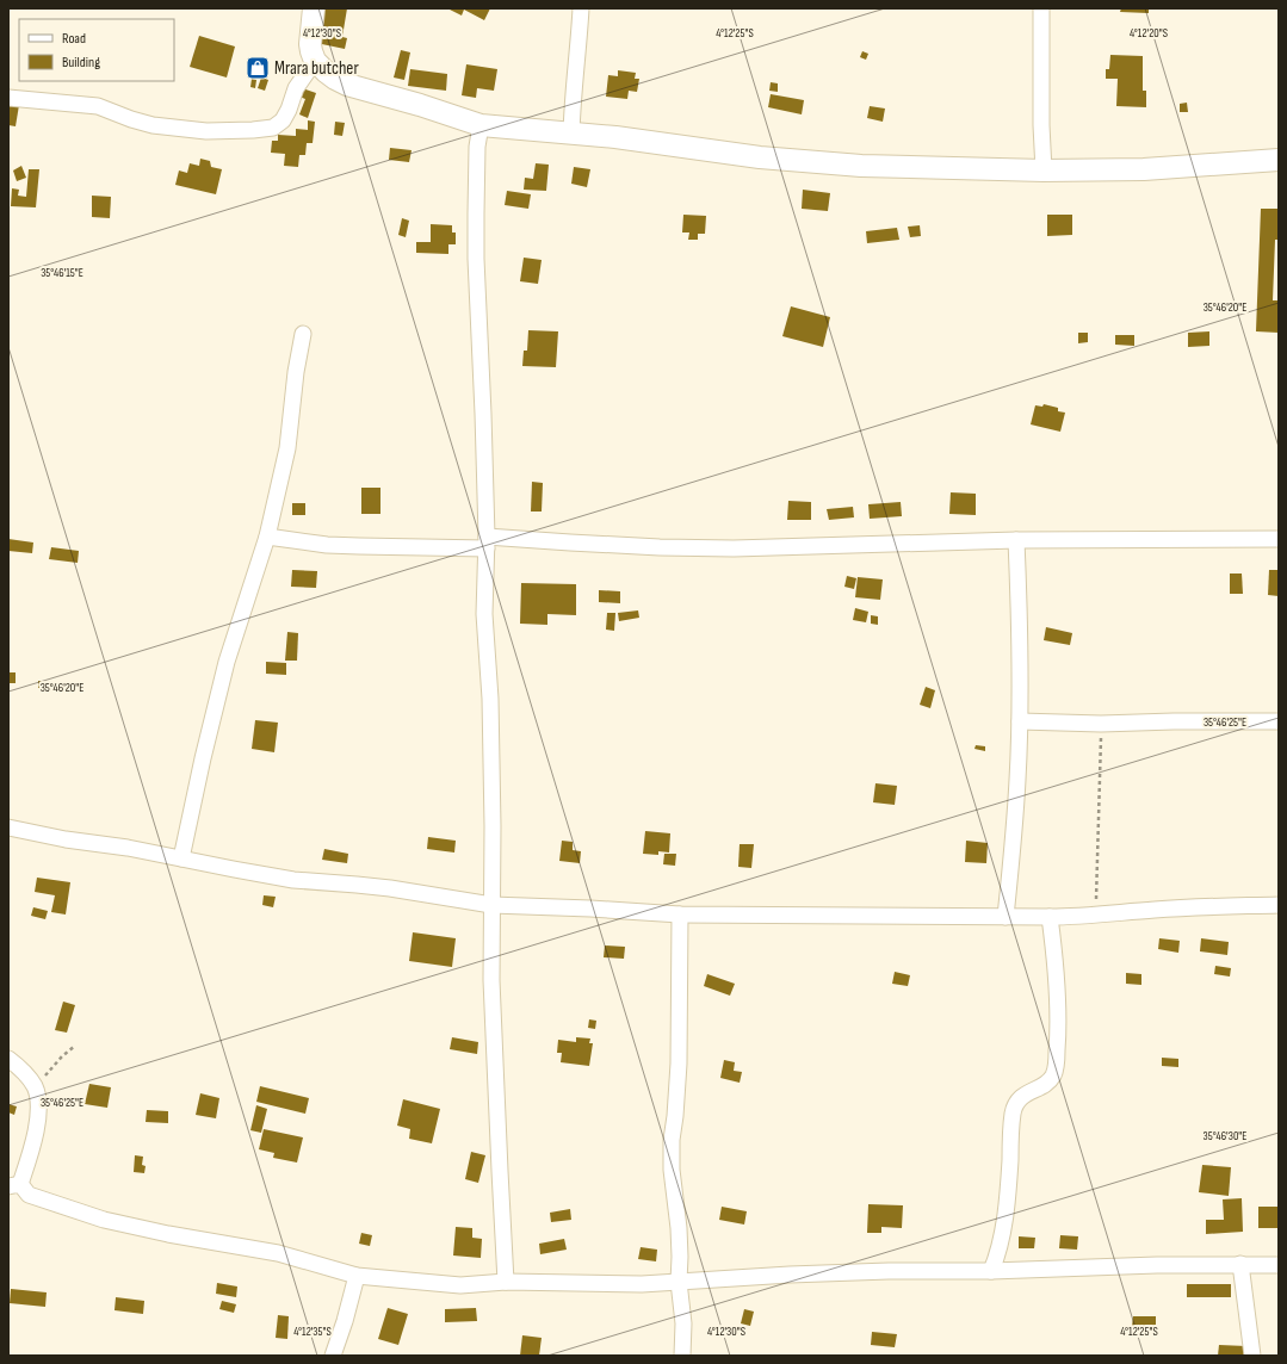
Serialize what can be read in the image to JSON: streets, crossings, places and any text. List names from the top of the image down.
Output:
{
  "places": {
    "shop": ["Mrara butcher"]
  },
  "legend": ["Road", "Building"],
  "coordinates": [
    "4°12'30\"S",
    "4°12'25\"S",
    "4°12'20\"S",
    "35°46'15\"E",
    "35°46'20\"E",
    "35°46'25\"E",
    "35°46'30\"E",
    "4°12'35\"S"
  ]
}
